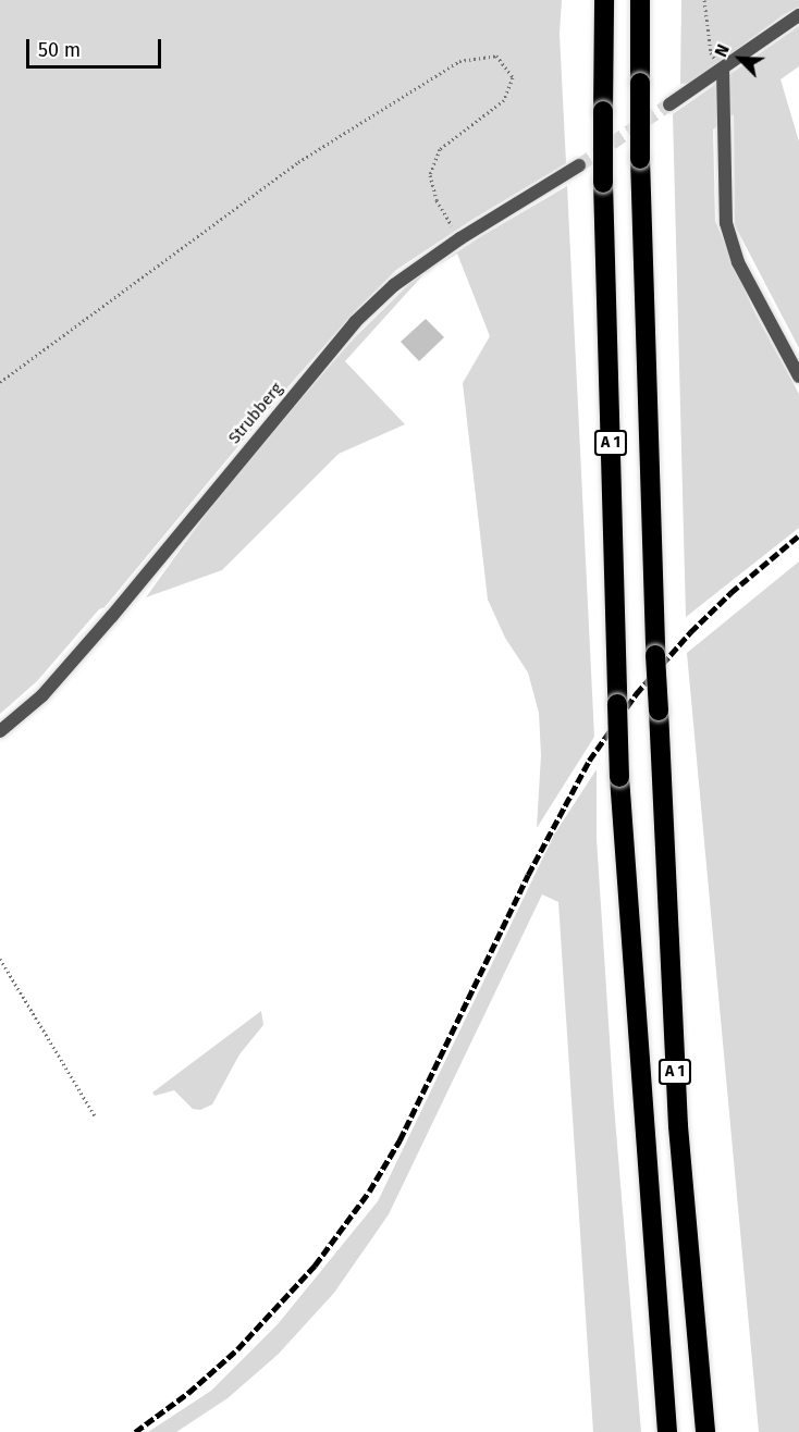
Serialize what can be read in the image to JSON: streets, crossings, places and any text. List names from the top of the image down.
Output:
{
  "streets": {
    "highway": ["A 1"],
    "street": ["Strubberg"]
  },
  "scale_bar": "50 m",
  "north": "top left"
}
